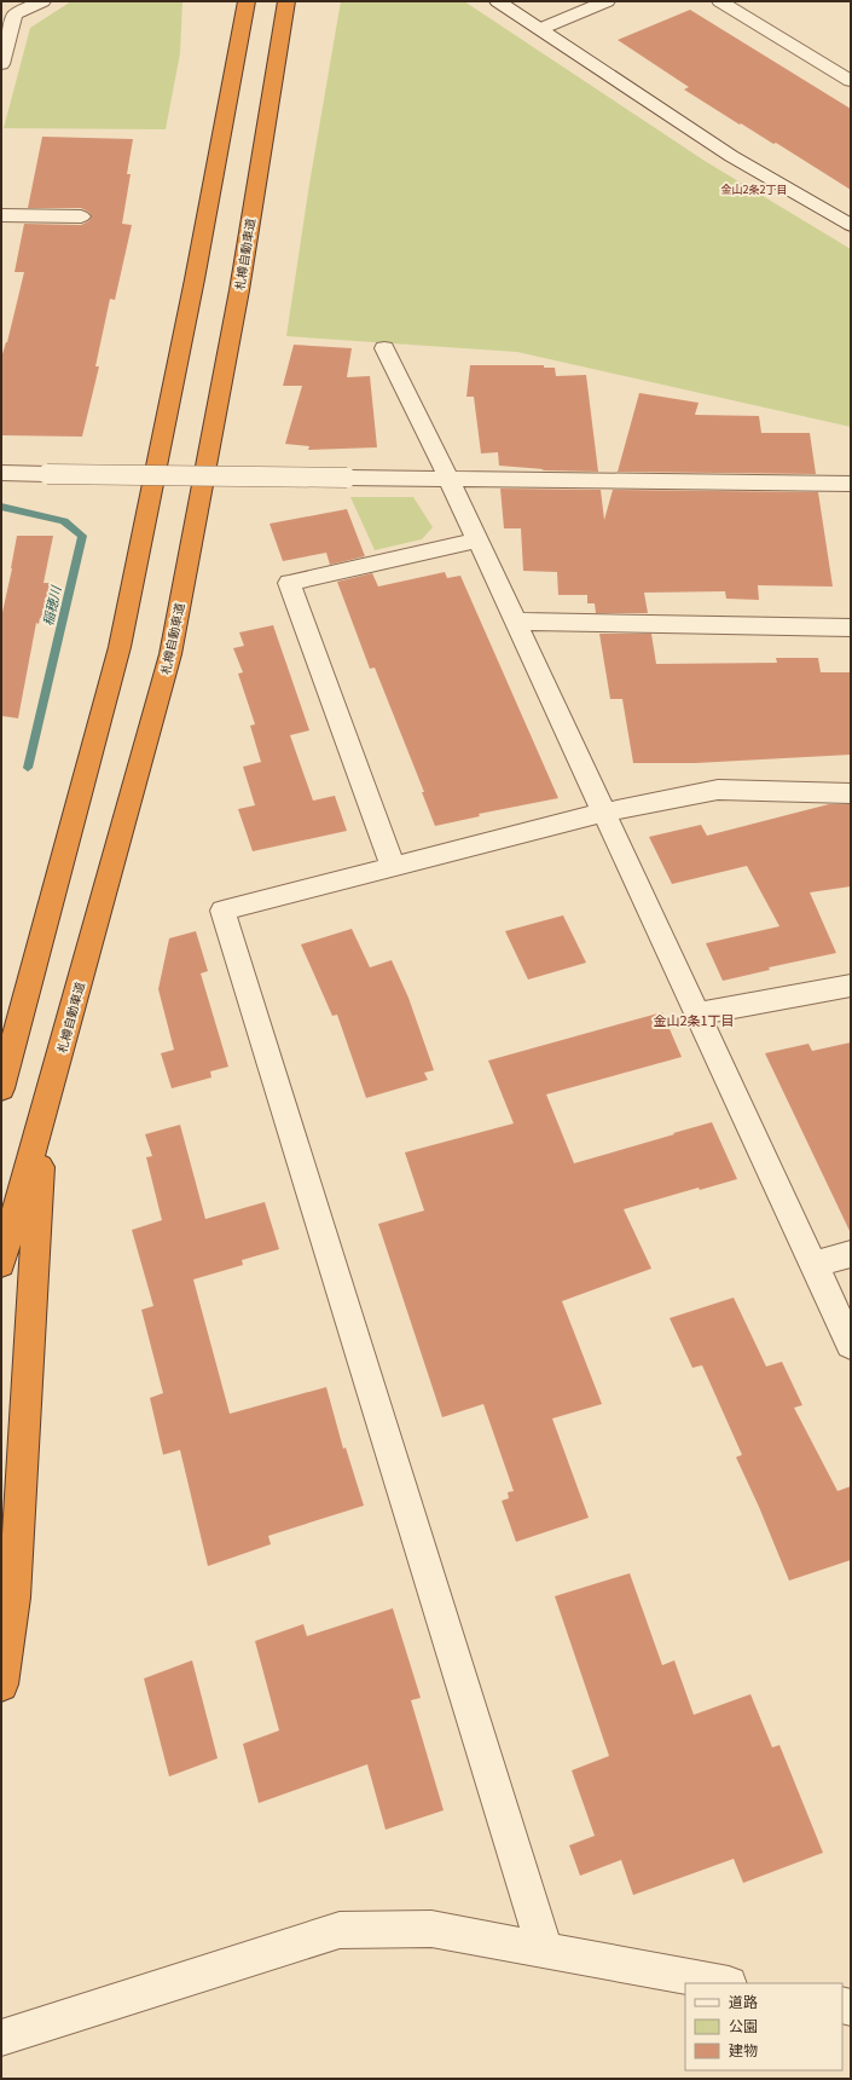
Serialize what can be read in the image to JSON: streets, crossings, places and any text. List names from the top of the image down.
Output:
{
  "streets": {
    "highway": ["札樽自動車道"]
  },
  "districts": ["金山2条2丁目", "金山2条1丁目"],
  "water": ["稲穂川"],
  "legend": ["道路", "公園", "建物"]
}
